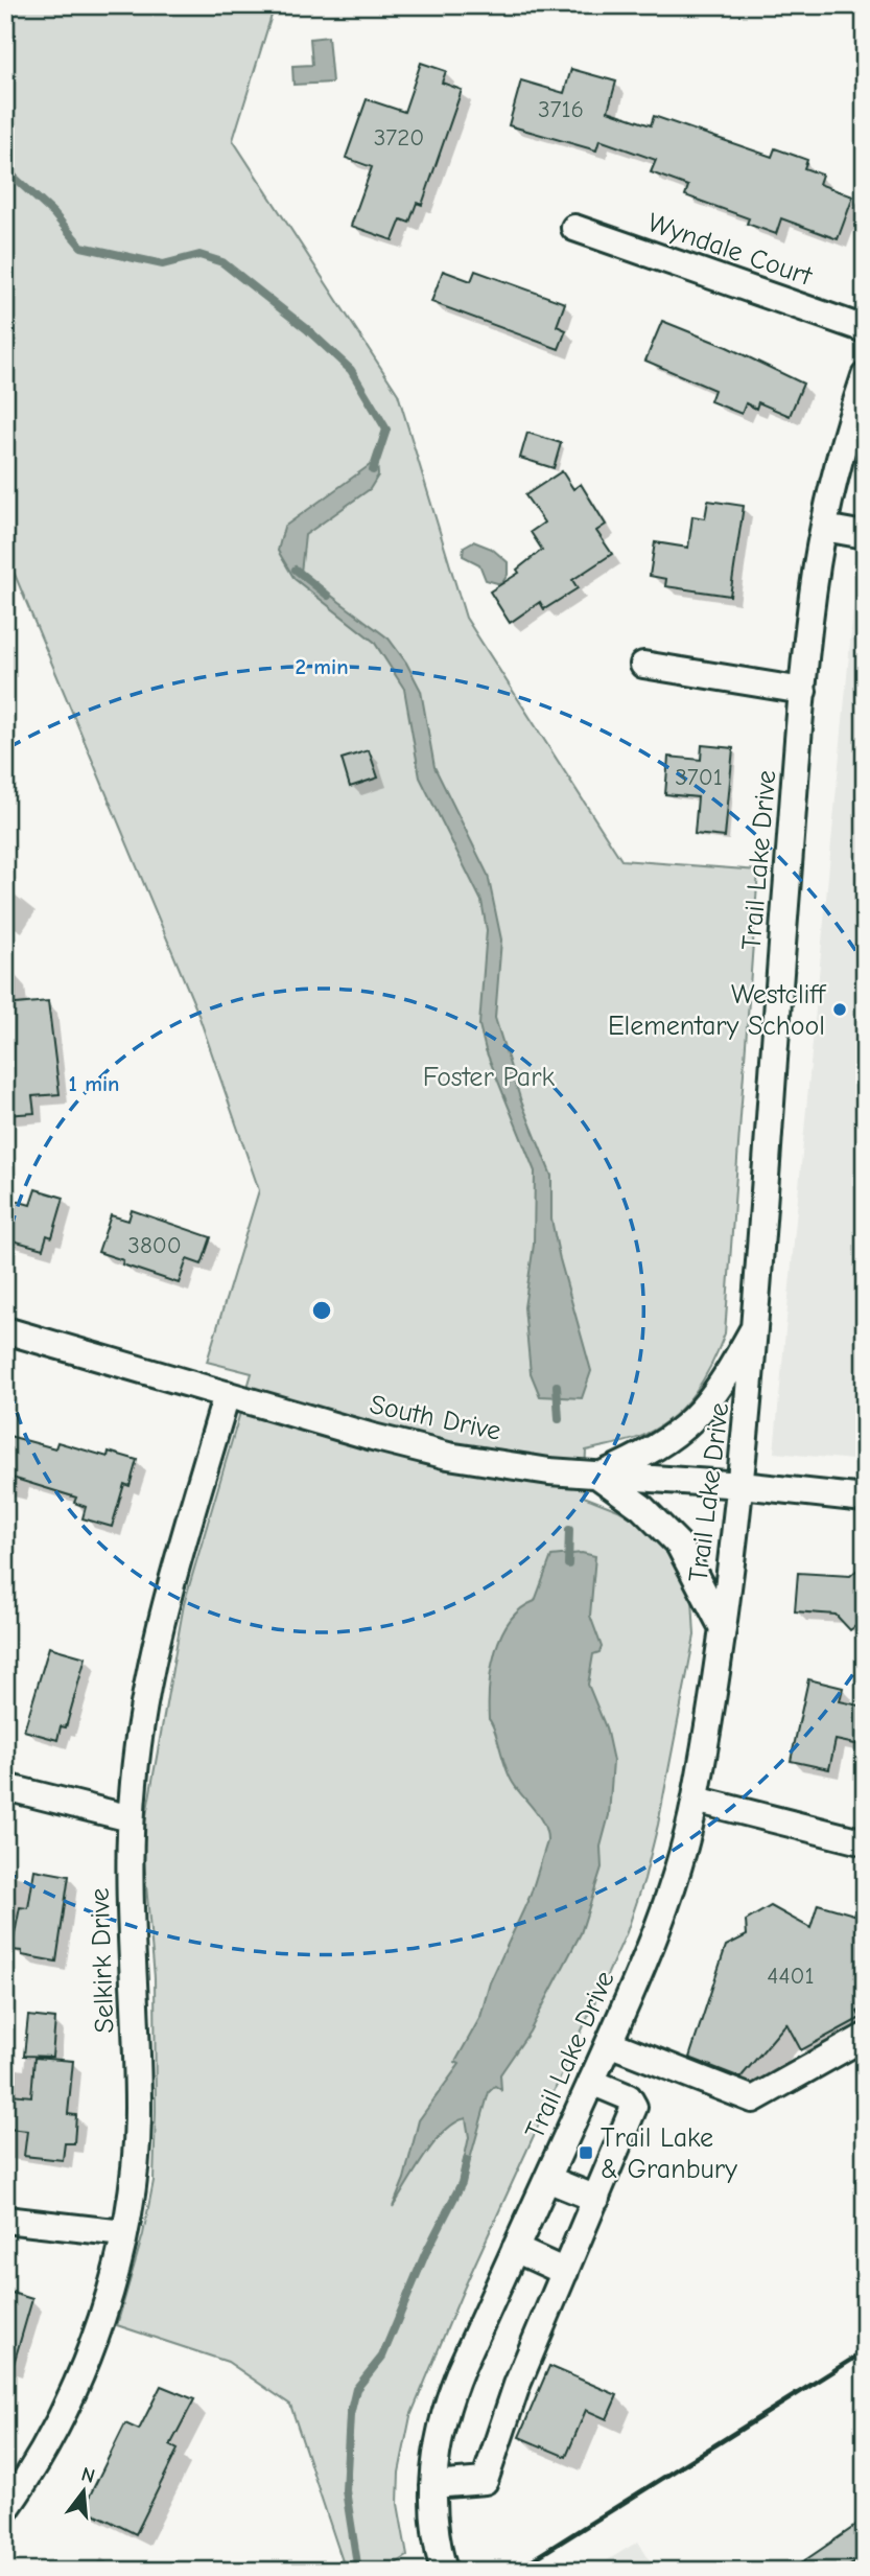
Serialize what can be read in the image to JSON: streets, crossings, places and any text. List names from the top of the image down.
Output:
{
  "streets": {
    "street": [
      "Wyndale Court",
      "Trail Lake Drive",
      "South Drive",
      "Selkirk Drive"
    ]
  },
  "crossings": [
    ["Trail Lake Drive", "South Drive"],
    ["South Drive", "Selkirk Drive"]
  ],
  "parks": ["Foster Park"],
  "places": {
    "other": ["Westcliff Elementary School"],
    "transit": ["Trail Lake & Granbury"]
  },
  "house_numbers": [
    "3716",
    "3720",
    "3701",
    "3800",
    "4401"
  ],
  "north": "top",
  "rings": ["2 min", "1 min"]
}
